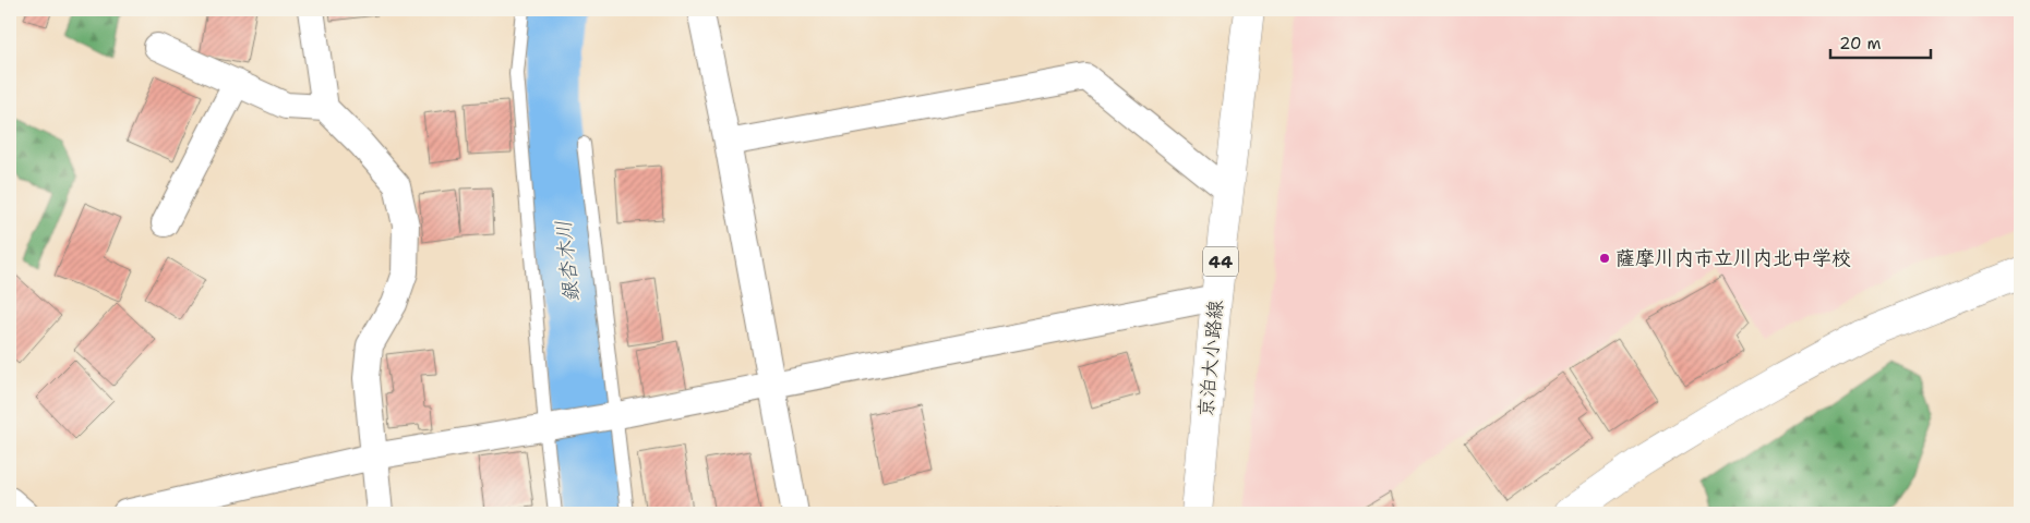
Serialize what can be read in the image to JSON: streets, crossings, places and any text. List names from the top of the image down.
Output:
{
  "streets": {
    "main road": ["44", "京泊大小路線"]
  },
  "water": ["銀杏木川"],
  "places": ["薩摩川内市立川内北中学校"],
  "scale_bar": "20 m"
}
